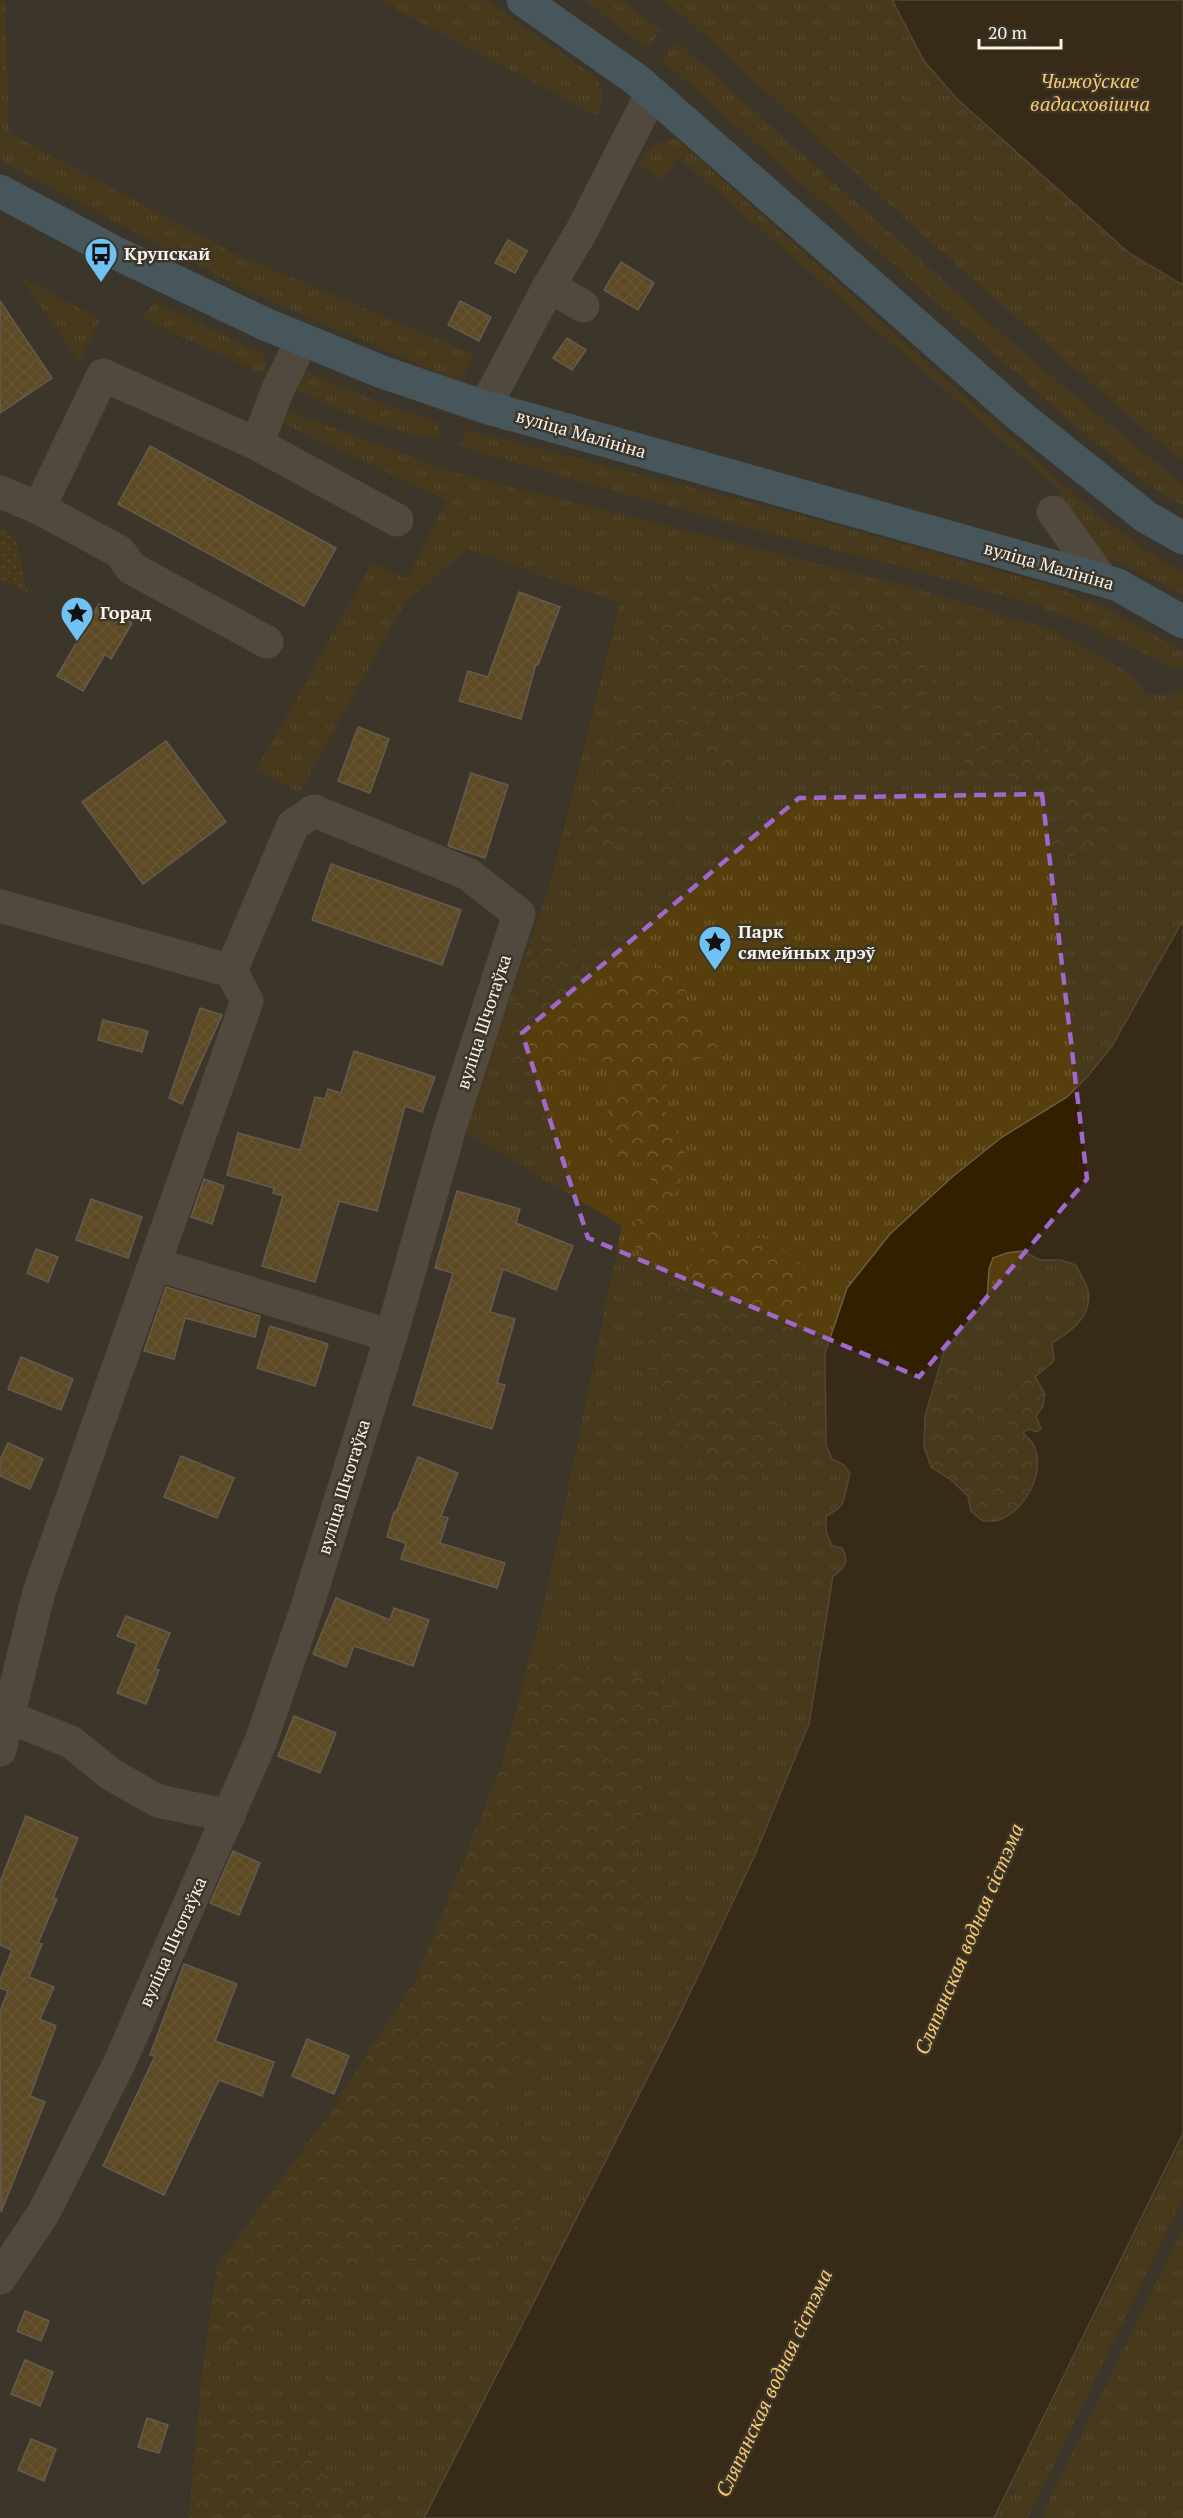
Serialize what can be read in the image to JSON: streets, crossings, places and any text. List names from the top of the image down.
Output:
{
  "streets": {
    "main road": ["вуліца Малініна"],
    "street": ["вуліца Шчотаўка"]
  },
  "water": ["Чыжоўскае вадасховішча", "Сляпянская водная сістэма"],
  "places": {
    "bus stop": ["Крупскай"],
    "place": ["Горад", "Парк сямейных дрэў"]
  },
  "scale_bar": "20 m"
}
